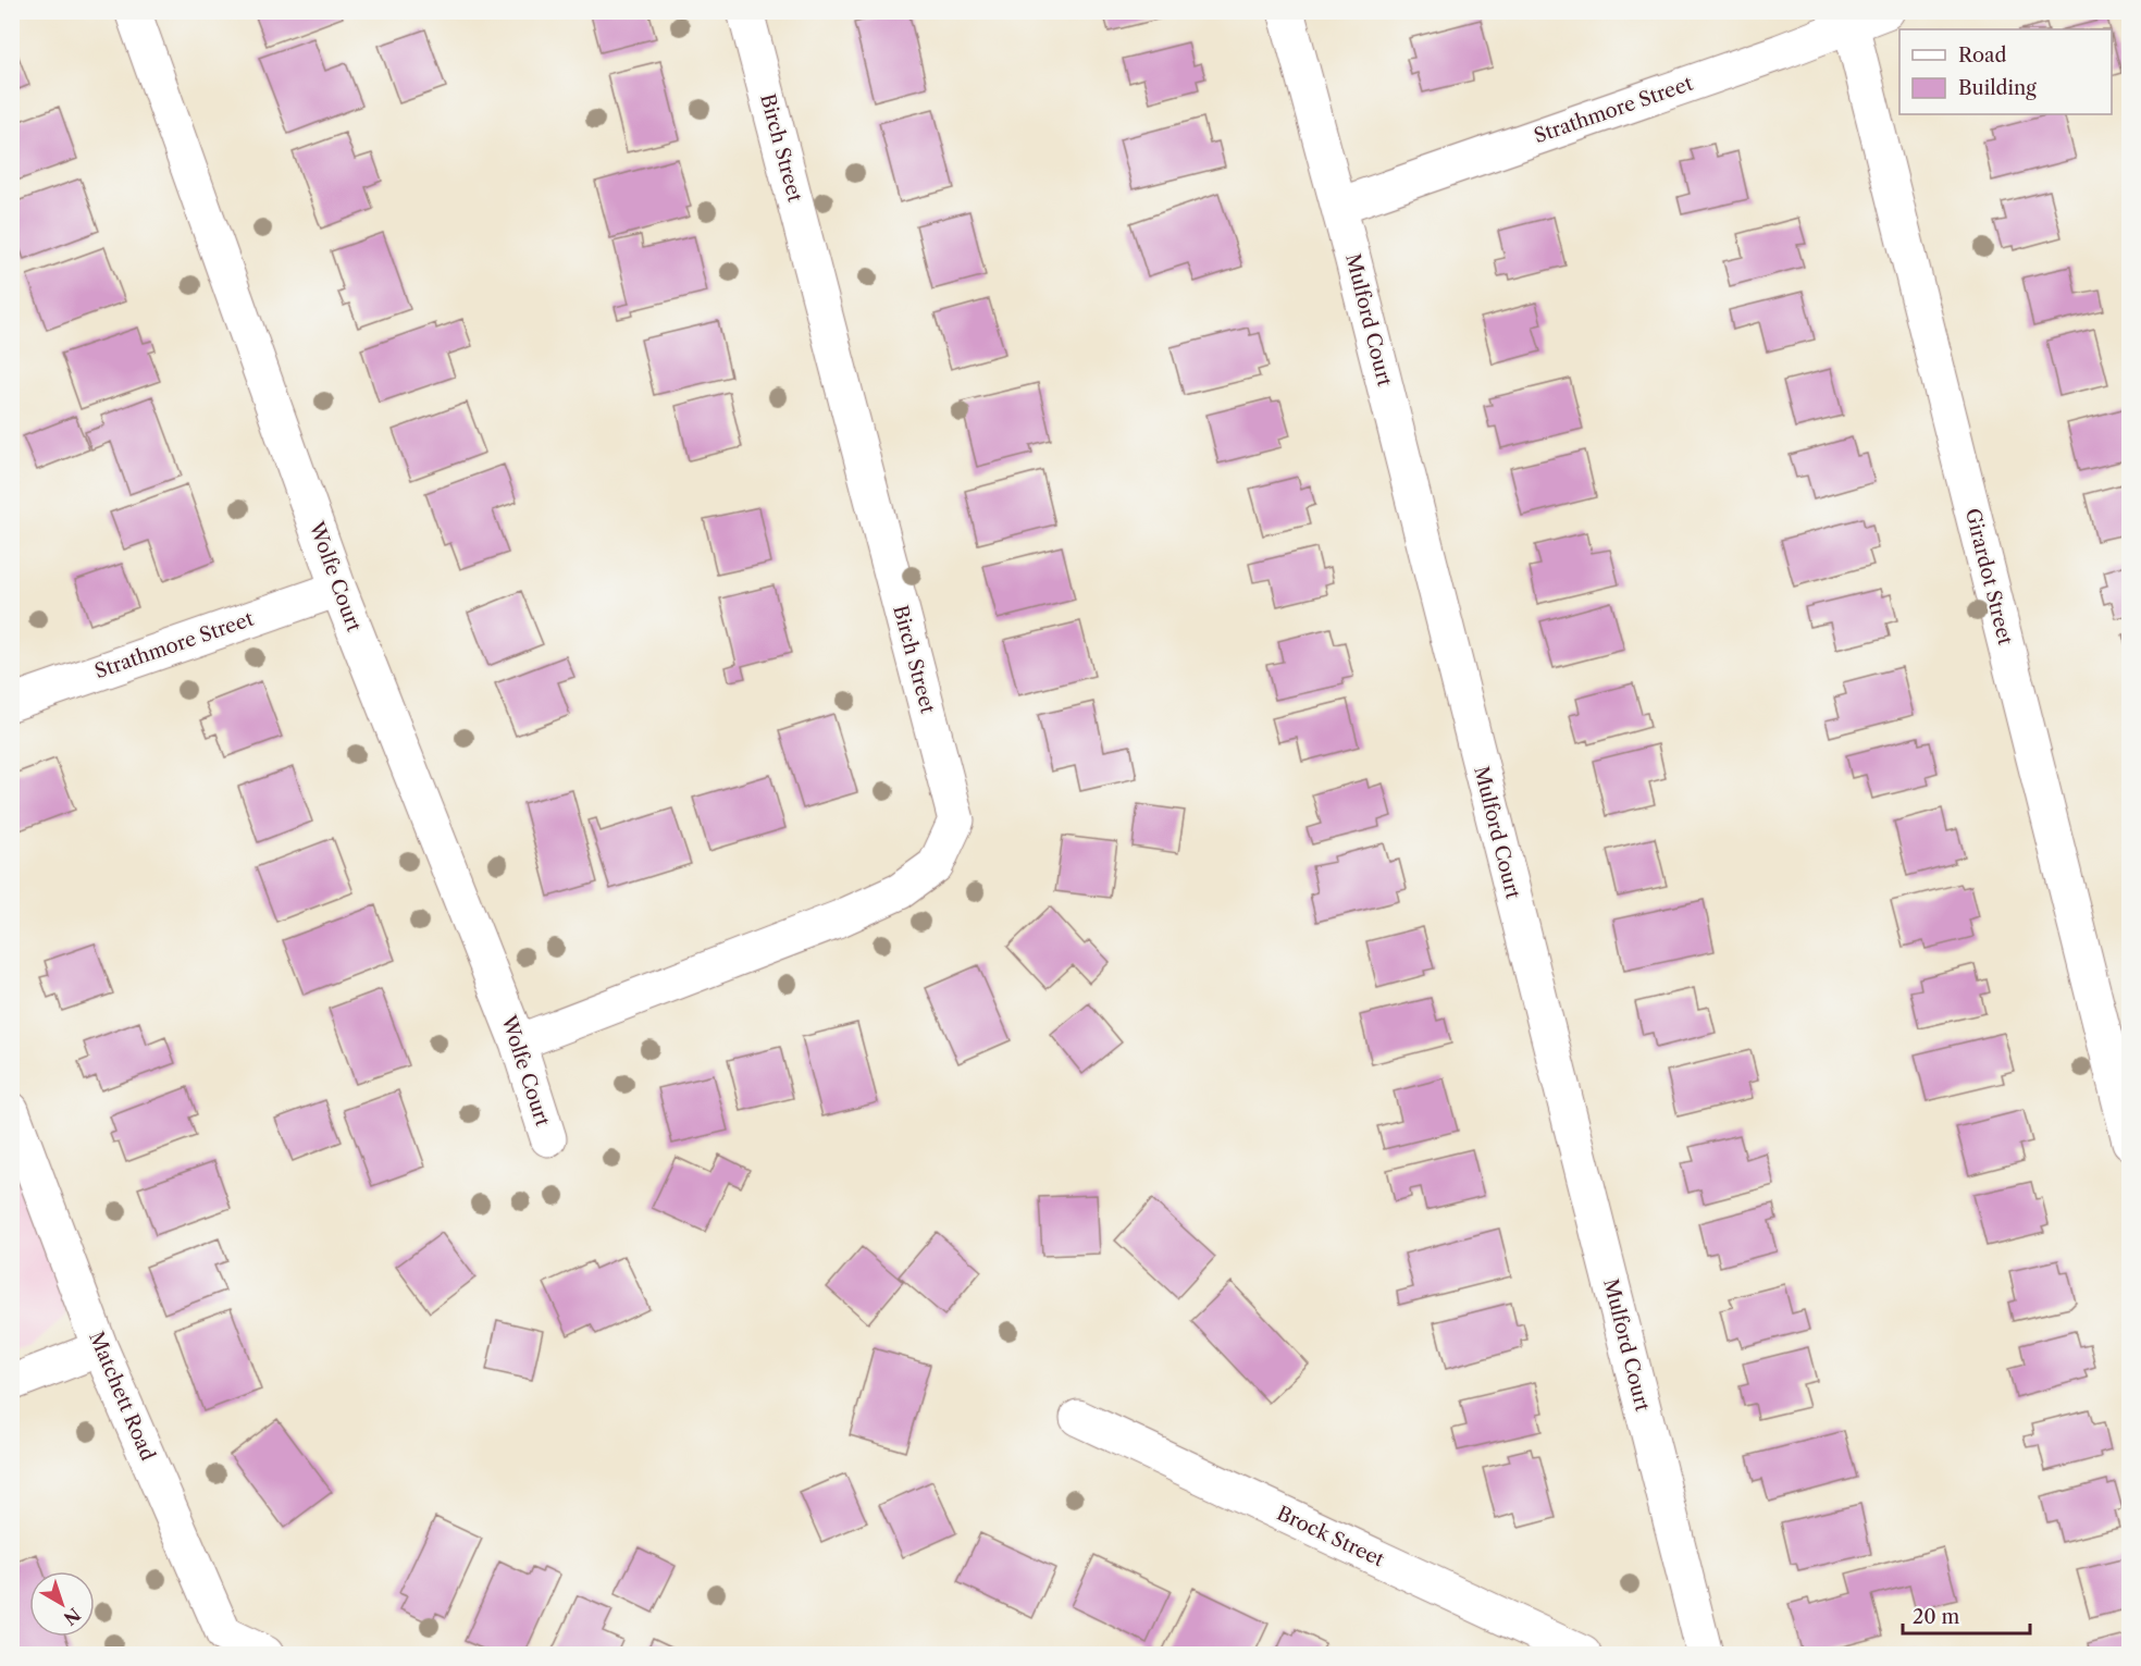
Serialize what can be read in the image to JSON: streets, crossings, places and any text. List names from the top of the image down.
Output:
{
  "streets": {
    "street": [
      "Strathmore Street",
      "Birch Street",
      "Mulford Court",
      "Wolfe Court",
      "Girardot Street",
      "Matchett Road",
      "Brock Street"
    ]
  },
  "crossings": [
    ["Strathmore Street", "Mulford Court"],
    ["Strathmore Street", "Wolfe Court"],
    ["Strathmore Street", "Girardot Street"],
    ["Birch Street", "Wolfe Court"]
  ],
  "legend": ["Road", "Building"],
  "scale_bar": "20 m",
  "north": "bottom right"
}
